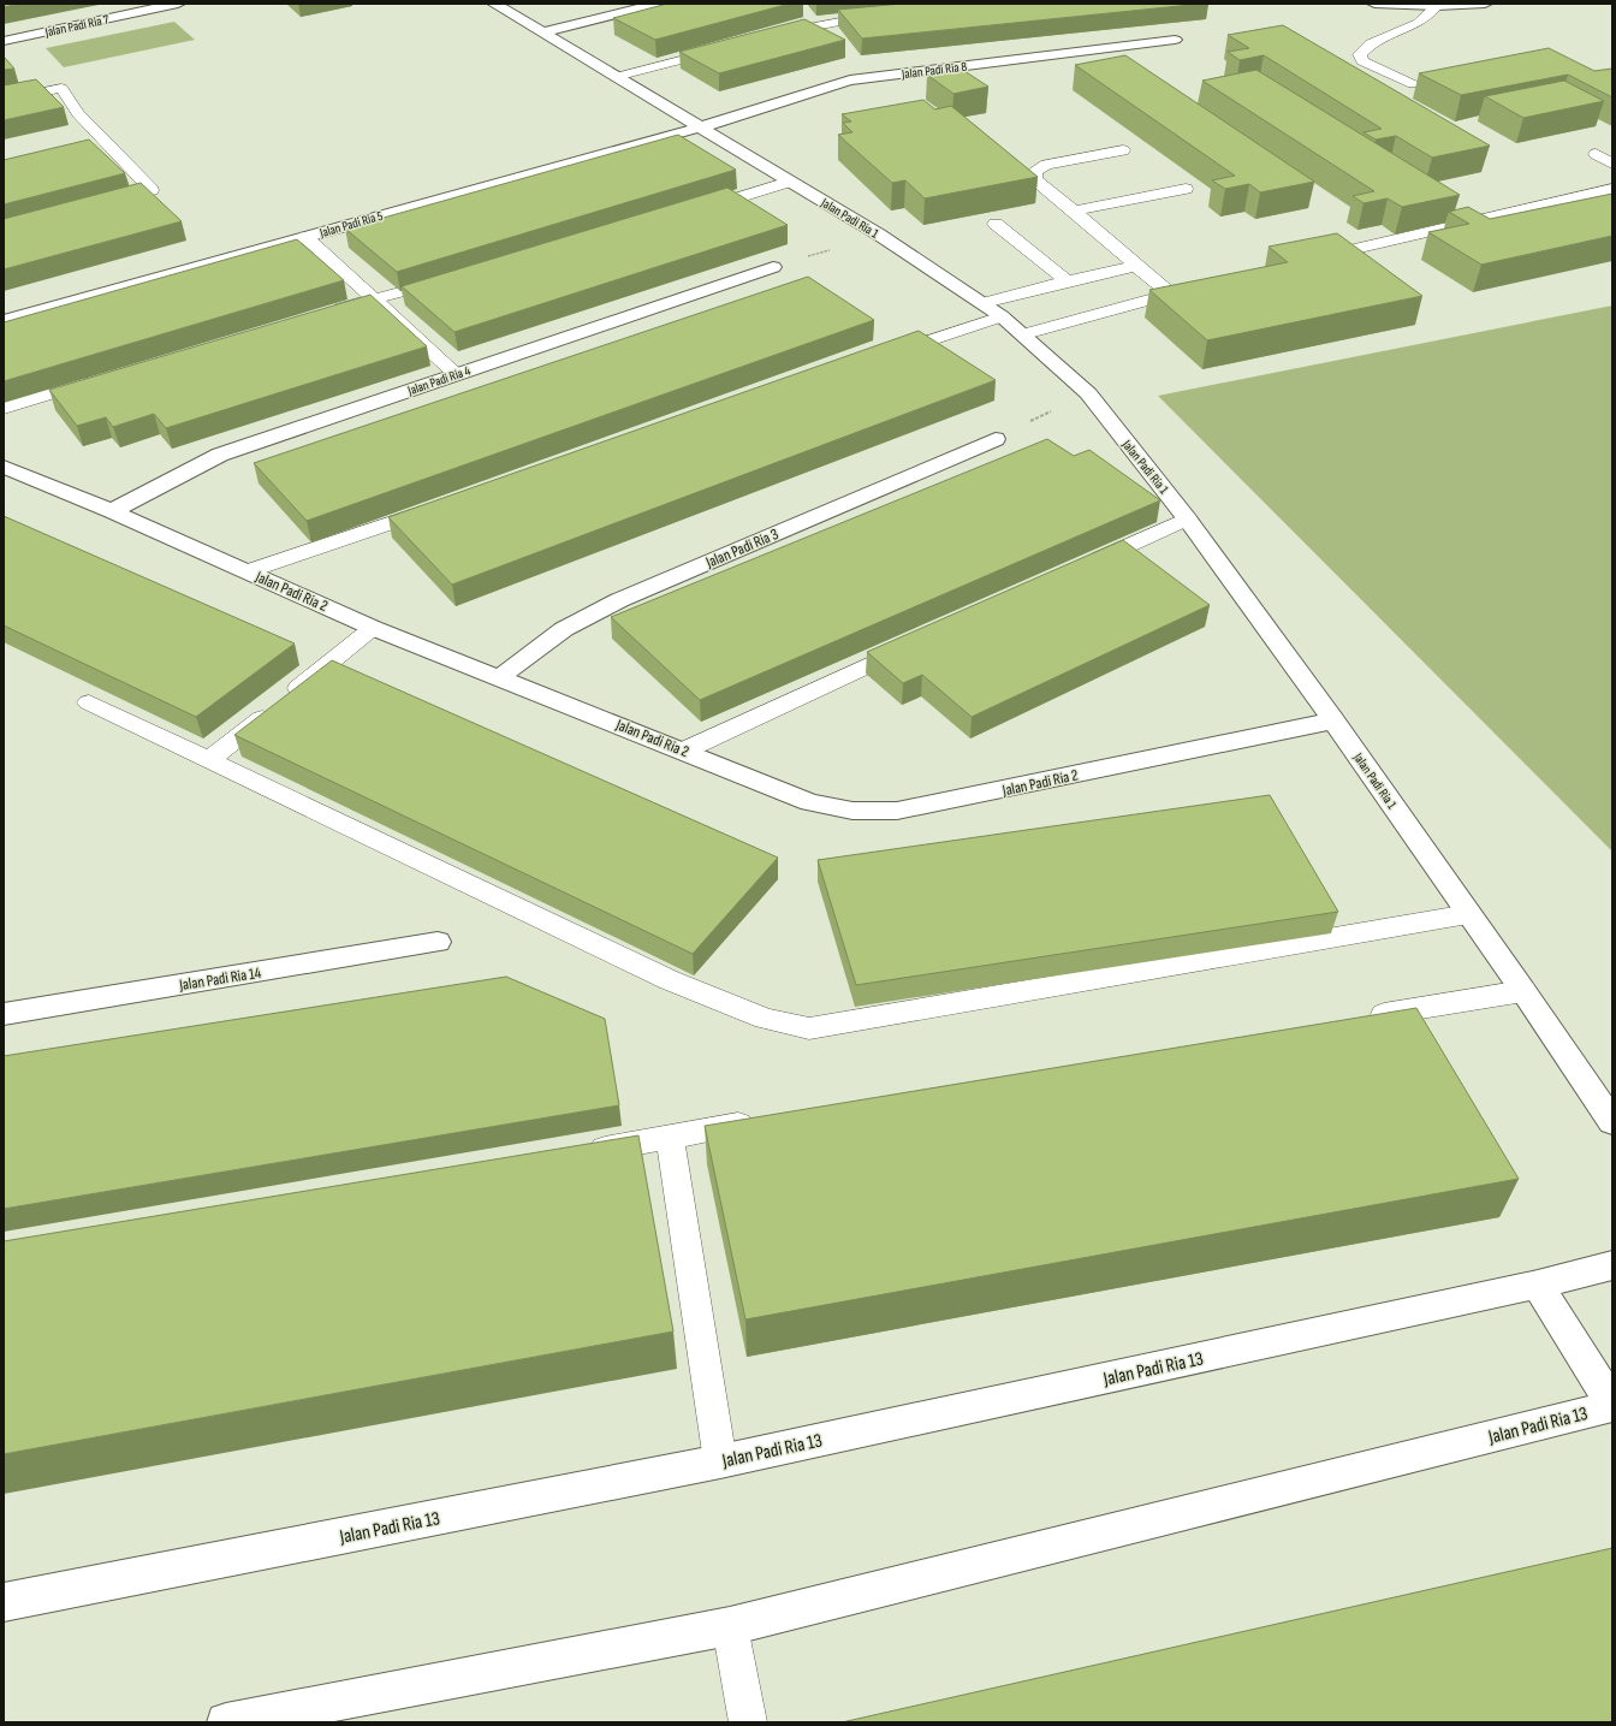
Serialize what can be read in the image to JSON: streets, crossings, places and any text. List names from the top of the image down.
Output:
{
  "streets": {
    "street": [
      "Jalan Padi Ria 7",
      "Jalan Padi Ria 8",
      "Jalan Padi Ria 1",
      "Jalan Padi Ria 5",
      "Jalan Padi Ria 4",
      "Jalan Padi Ria 3",
      "Jalan Padi Ria 2",
      "Jalan Padi Ria 14",
      "Jalan Padi Ria 13"
    ]
  },
  "crossings": [
    ["Jalan Padi Ria 8", "Jalan Padi Ria 1"],
    ["Jalan Padi Ria 8", "Jalan Padi Ria 5"],
    ["Jalan Padi Ria 1", "Jalan Padi Ria 5"],
    ["Jalan Padi Ria 1", "Jalan Padi Ria 2"],
    ["Jalan Padi Ria 4", "Jalan Padi Ria 2"],
    ["Jalan Padi Ria 3", "Jalan Padi Ria 2"]
  ]
}
